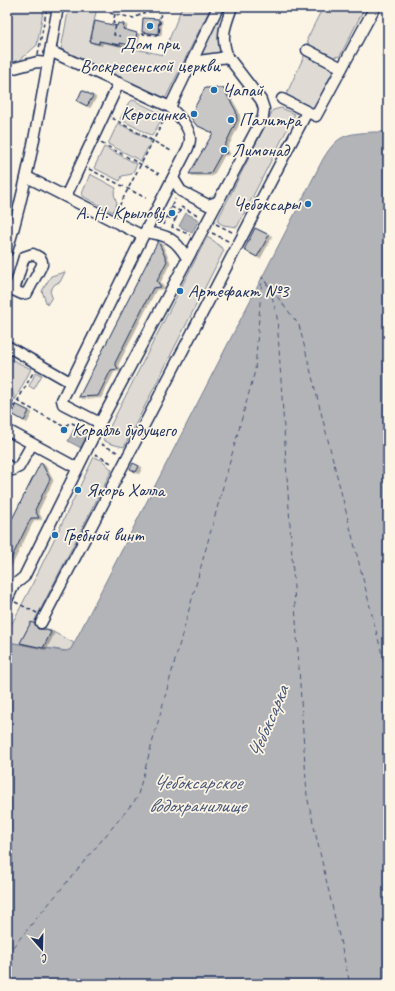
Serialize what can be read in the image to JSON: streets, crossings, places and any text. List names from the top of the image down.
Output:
{
  "water": ["Чебоксарка", "Чебоксарское водохранилище"],
  "places": [
    "Дом при Воскресенской церкви",
    "Чапай",
    "Керосинка",
    "Палитра",
    "Лимонад",
    "Чебоксары",
    "А. Н. Крылову",
    "Артефакт №3",
    "Корабль будущего",
    "Якорь Холла",
    "Гребной винт"
  ],
  "north": "bottom"
}
